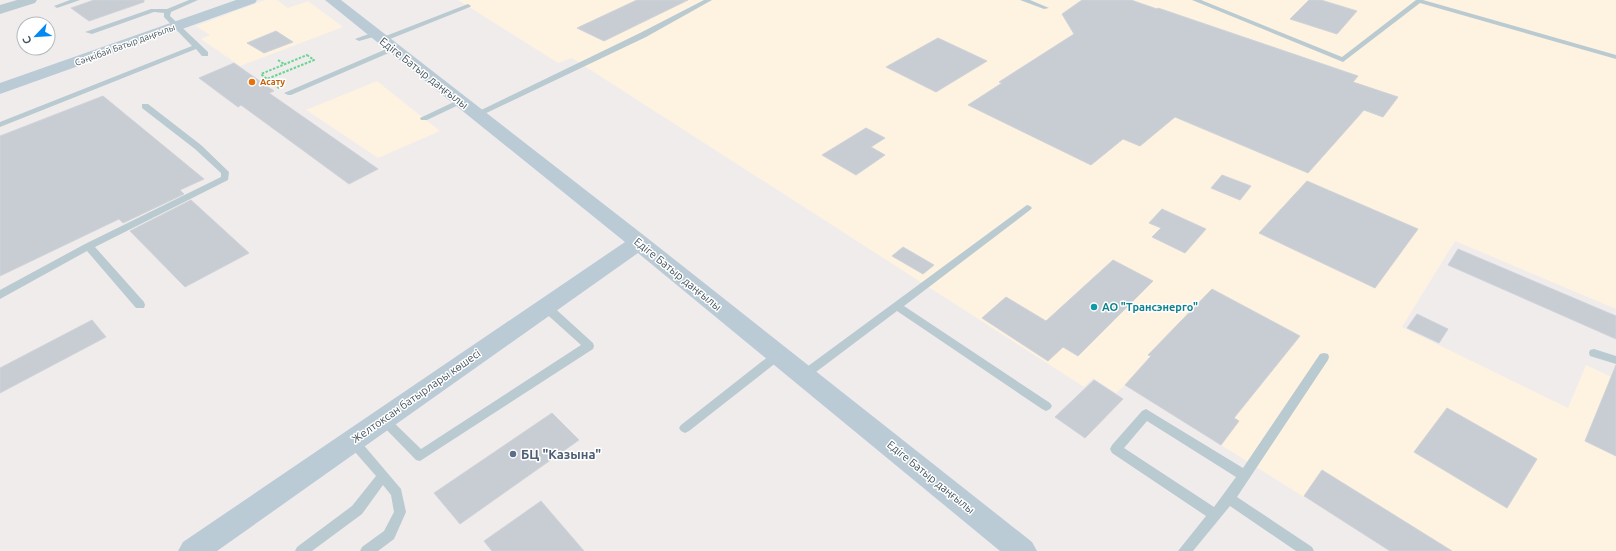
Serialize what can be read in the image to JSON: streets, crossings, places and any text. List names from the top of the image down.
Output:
{
  "streets": {
    "main road": ["Сәңкібай Батыр даңғылы", "Едіге Батыр даңғылы", "Желтоксан батырлары көшесі"]
  },
  "crossings": [
    ["Едіге Батыр даңғылы", "Желтоксан батырлары көшесі"]
  ],
  "places": ["Асату", "АО \"Трансэнерго\"", "БЦ \"Казына\""],
  "north": "bottom left"
}
